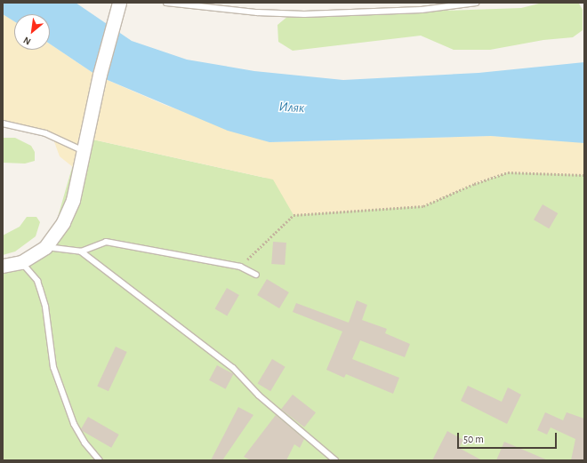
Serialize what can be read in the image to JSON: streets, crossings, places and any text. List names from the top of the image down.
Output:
{
  "water": ["Иляк"],
  "scale_bar": "50 m",
  "north": "bottom left"
}
